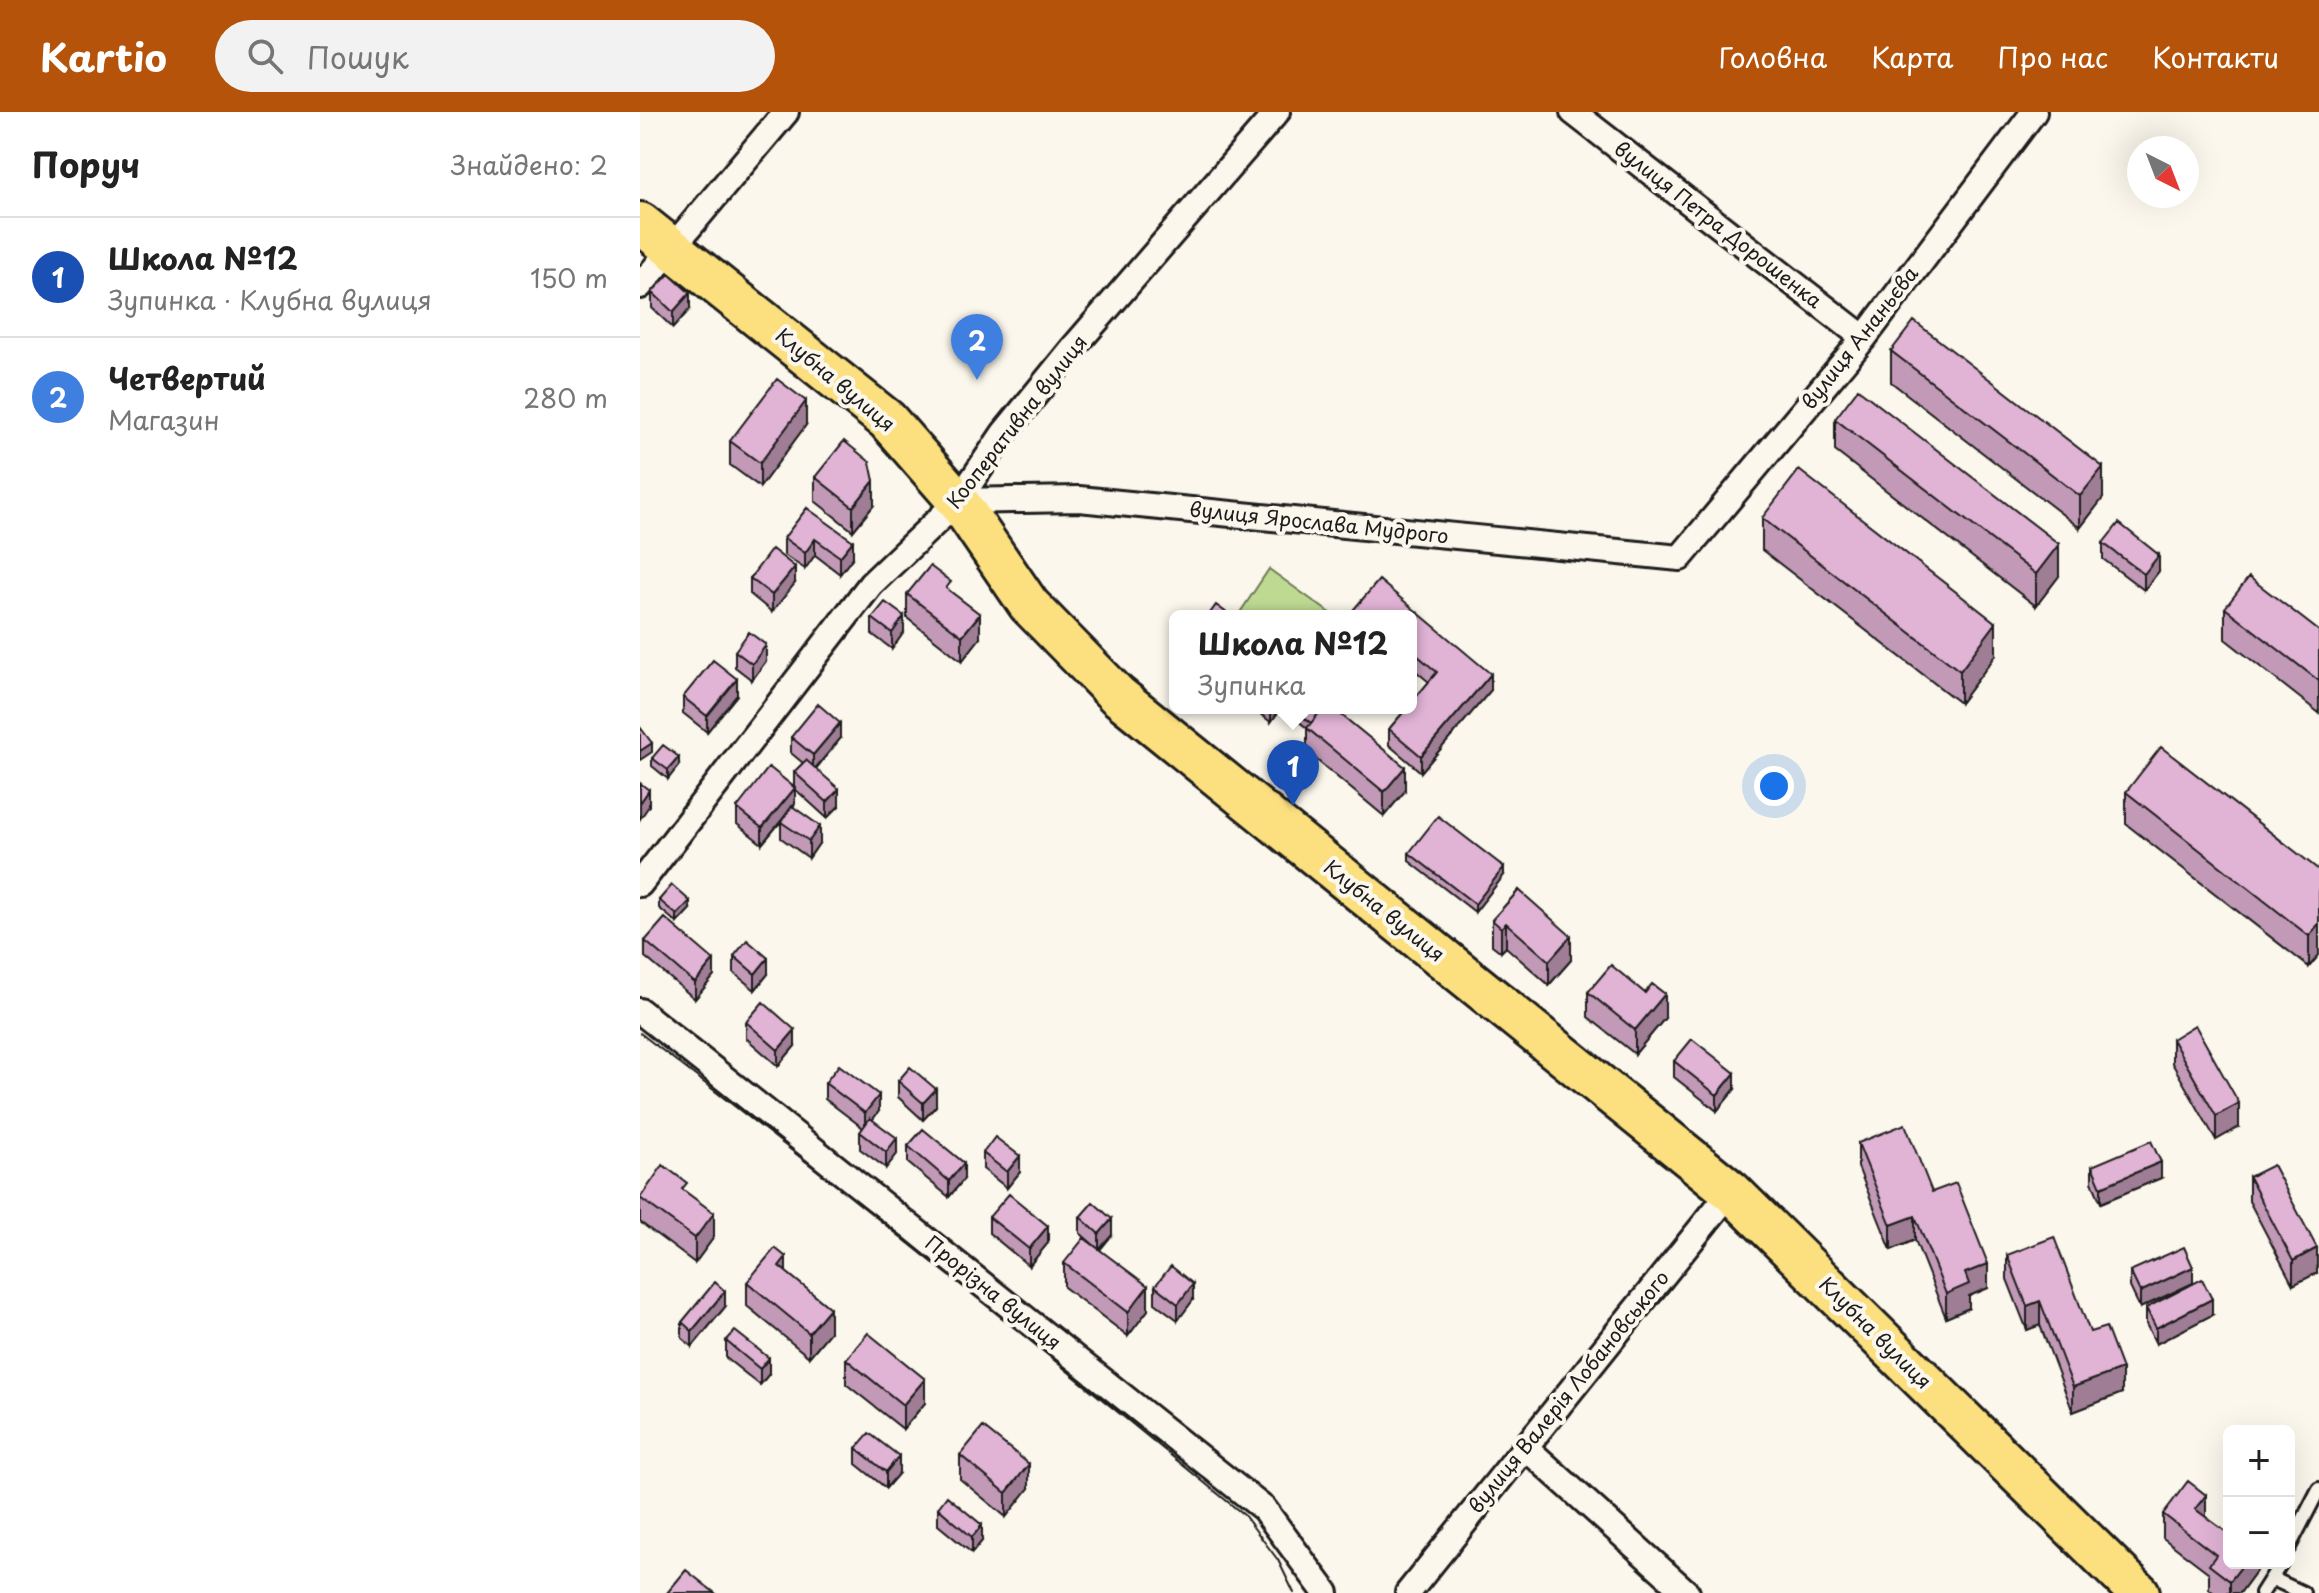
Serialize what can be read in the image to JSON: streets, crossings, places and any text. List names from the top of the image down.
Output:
{
  "streets": {
    "main road": ["Клубна вулиця"],
    "street": [
      "вулиця Петра Дорошенка",
      "вулиця Ананьєва",
      "Кооперативна вулиця",
      "вулиця Ярослава Мудрого",
      "Прорізна вулиця",
      "вулиця Валерія Лобановського"
    ]
  },
  "crossings": [
    ["вулиця Петра Дорошенка", "вулиця Ананьєва"],
    ["вулиця Ананьєва", "вулиця Ярослава Мудрого"],
    ["Клубна вулиця", "Кооперативна вулиця"],
    ["Клубна вулиця", "вулиця Ярослава Мудрого"],
    ["Клубна вулиця", "вулиця Валерія Лобановського"],
    ["Кооперативна вулиця", "вулиця Ярослава Мудрого"]
  ],
  "north": "bottom right",
  "page": {
    "header": "Kartio",
    "search": "Пошук",
    "nav": [
      "Головна",
      "Карта",
      "Про нас",
      "Контакти"
    ],
    "heading": ["Поруч", "Знайдено: 2"],
    "list": [
      {
        "mark": "1",
        "name": "Школа №12",
        "note": "Зупинка · Клубна вулиця",
        "value": "150 m"
      },
      {
        "mark": "2",
        "name": "Четвертий",
        "note": "Магазин",
        "value": "280 m"
      }
    ],
    "pins": ["2", "1"],
    "popup": ["Школа №12", "Зупинка"],
    "map_buttons": ["+", "−"]
  }
}
